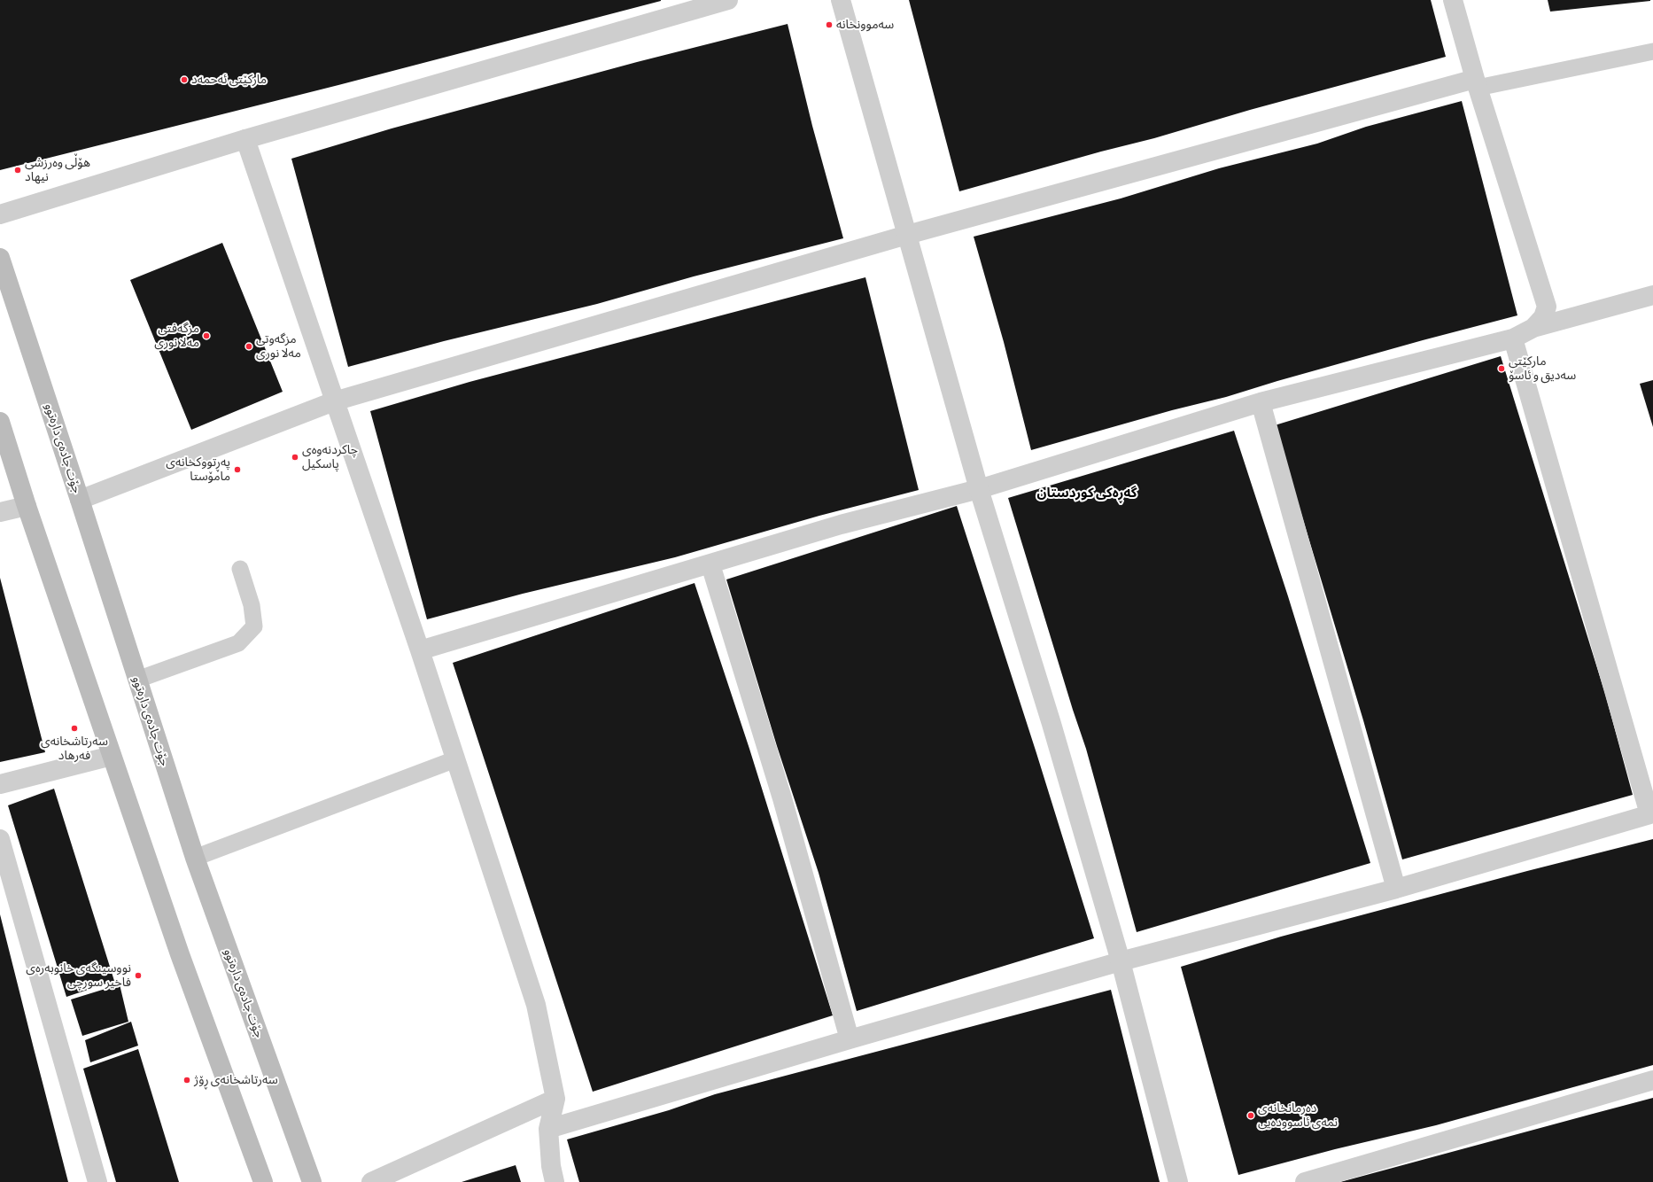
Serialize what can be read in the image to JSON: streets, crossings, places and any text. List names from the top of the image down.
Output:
{
  "streets": {
    "main road": ["جۆت جادەی دارەتوو"]
  },
  "districts": ["گەڕەکی کوردستان"],
  "places": [
    "سەموونخانە",
    "مارکێتی ئەحمەد",
    "هۆڵی وەرزشی نیهاد",
    "مزگەفتی مەلا نوری",
    "مزگەوتی مەلا نوری",
    "مارکێتی سەدیق و ئاسۆ",
    "چاکردنەوەی پاسکیل",
    "پەڕتووکخانەی مامۆستا",
    "سەرتاشخانەی فەرهاد",
    "نووسینگەی خانوبەرەی فاخیر سورچی",
    "سەرتاشخانەی ڕۆژ",
    "دەرمانخانەی نمەی ئاسوودەیی"
  ]
}
